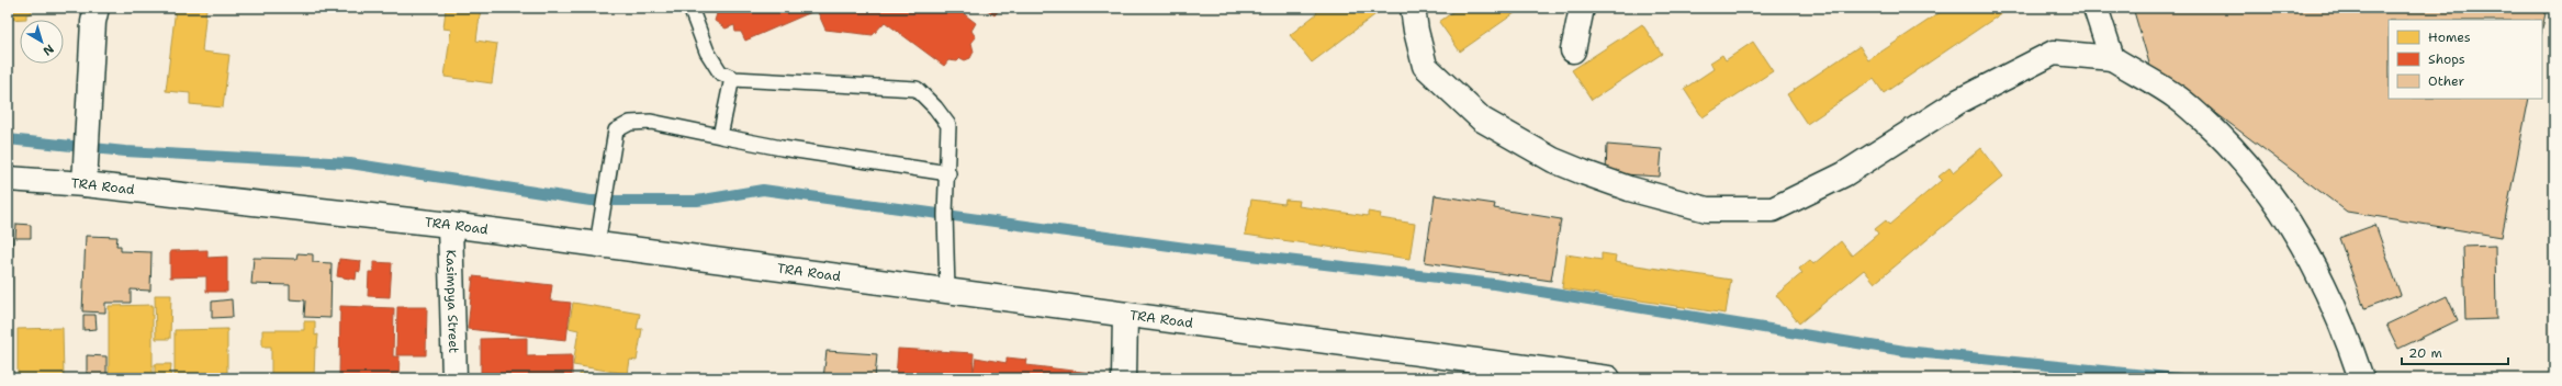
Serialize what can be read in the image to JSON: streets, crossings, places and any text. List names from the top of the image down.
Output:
{
  "streets": {
    "street": ["TRA Road", "Kasimpya Street"]
  },
  "crossings": [
    ["TRA Road", "Kasimpya Street"]
  ],
  "legend": ["Homes", "Shops", "Other"],
  "scale_bar": "20 m",
  "north": "bottom right"
}
